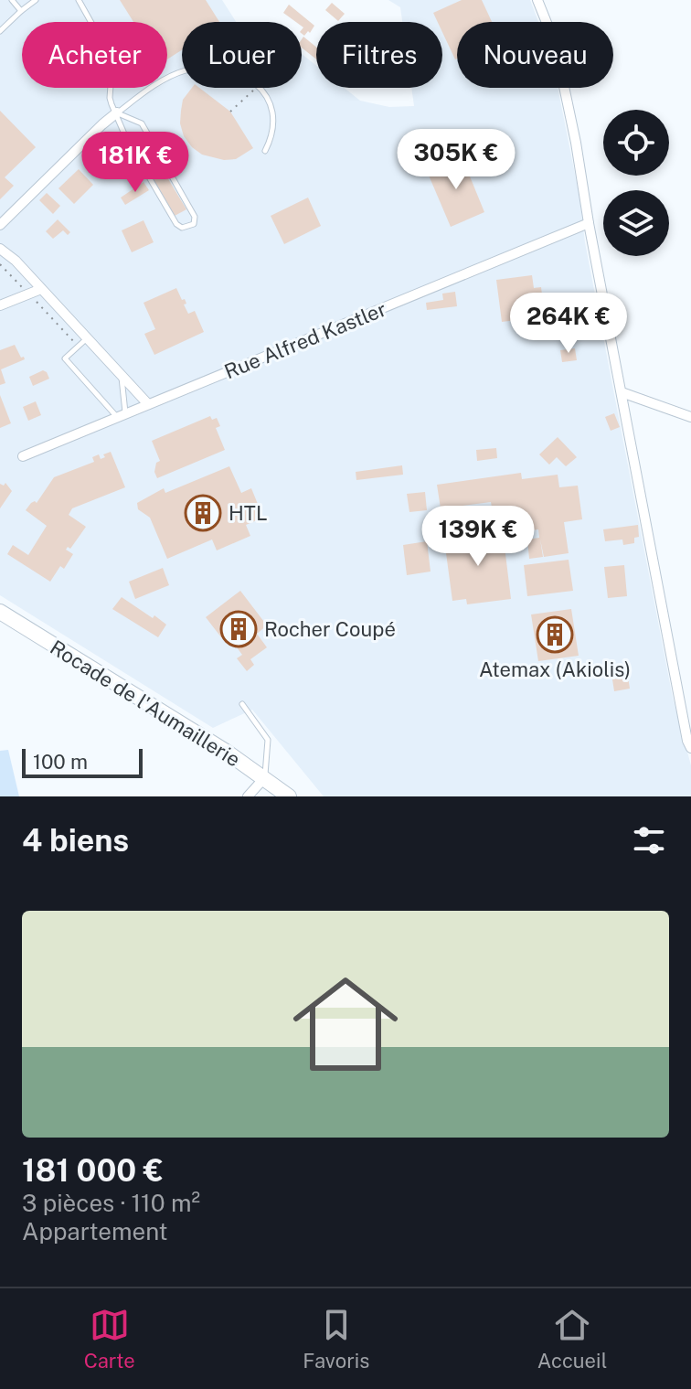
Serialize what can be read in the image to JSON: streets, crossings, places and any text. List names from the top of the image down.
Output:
{
  "streets": {
    "main road": ["Rocade de l'Aumaillerie"],
    "street": ["Rue Alfred Kastler"]
  },
  "places": {
    "building": ["HTL", "Rocher Coupé", "Atemax (Akiolis)"]
  },
  "scale_bar": "100 m",
  "page": {
    "chip": [
      "Acheter",
      "Louer",
      "Filtres",
      "Nouveau"
    ],
    "price": [
      "305K €",
      "181K €",
      "264K €",
      "139K €"
    ],
    "scale": "100 m",
    "heading": "4 biens",
    "list": [
      {
        "name": "181 000 €",
        "note": "3 pièces · 110 m² · Appartement"
      }
    ],
    "tabs": ["Carte", "Favoris", "Accueil"]
  }
}
